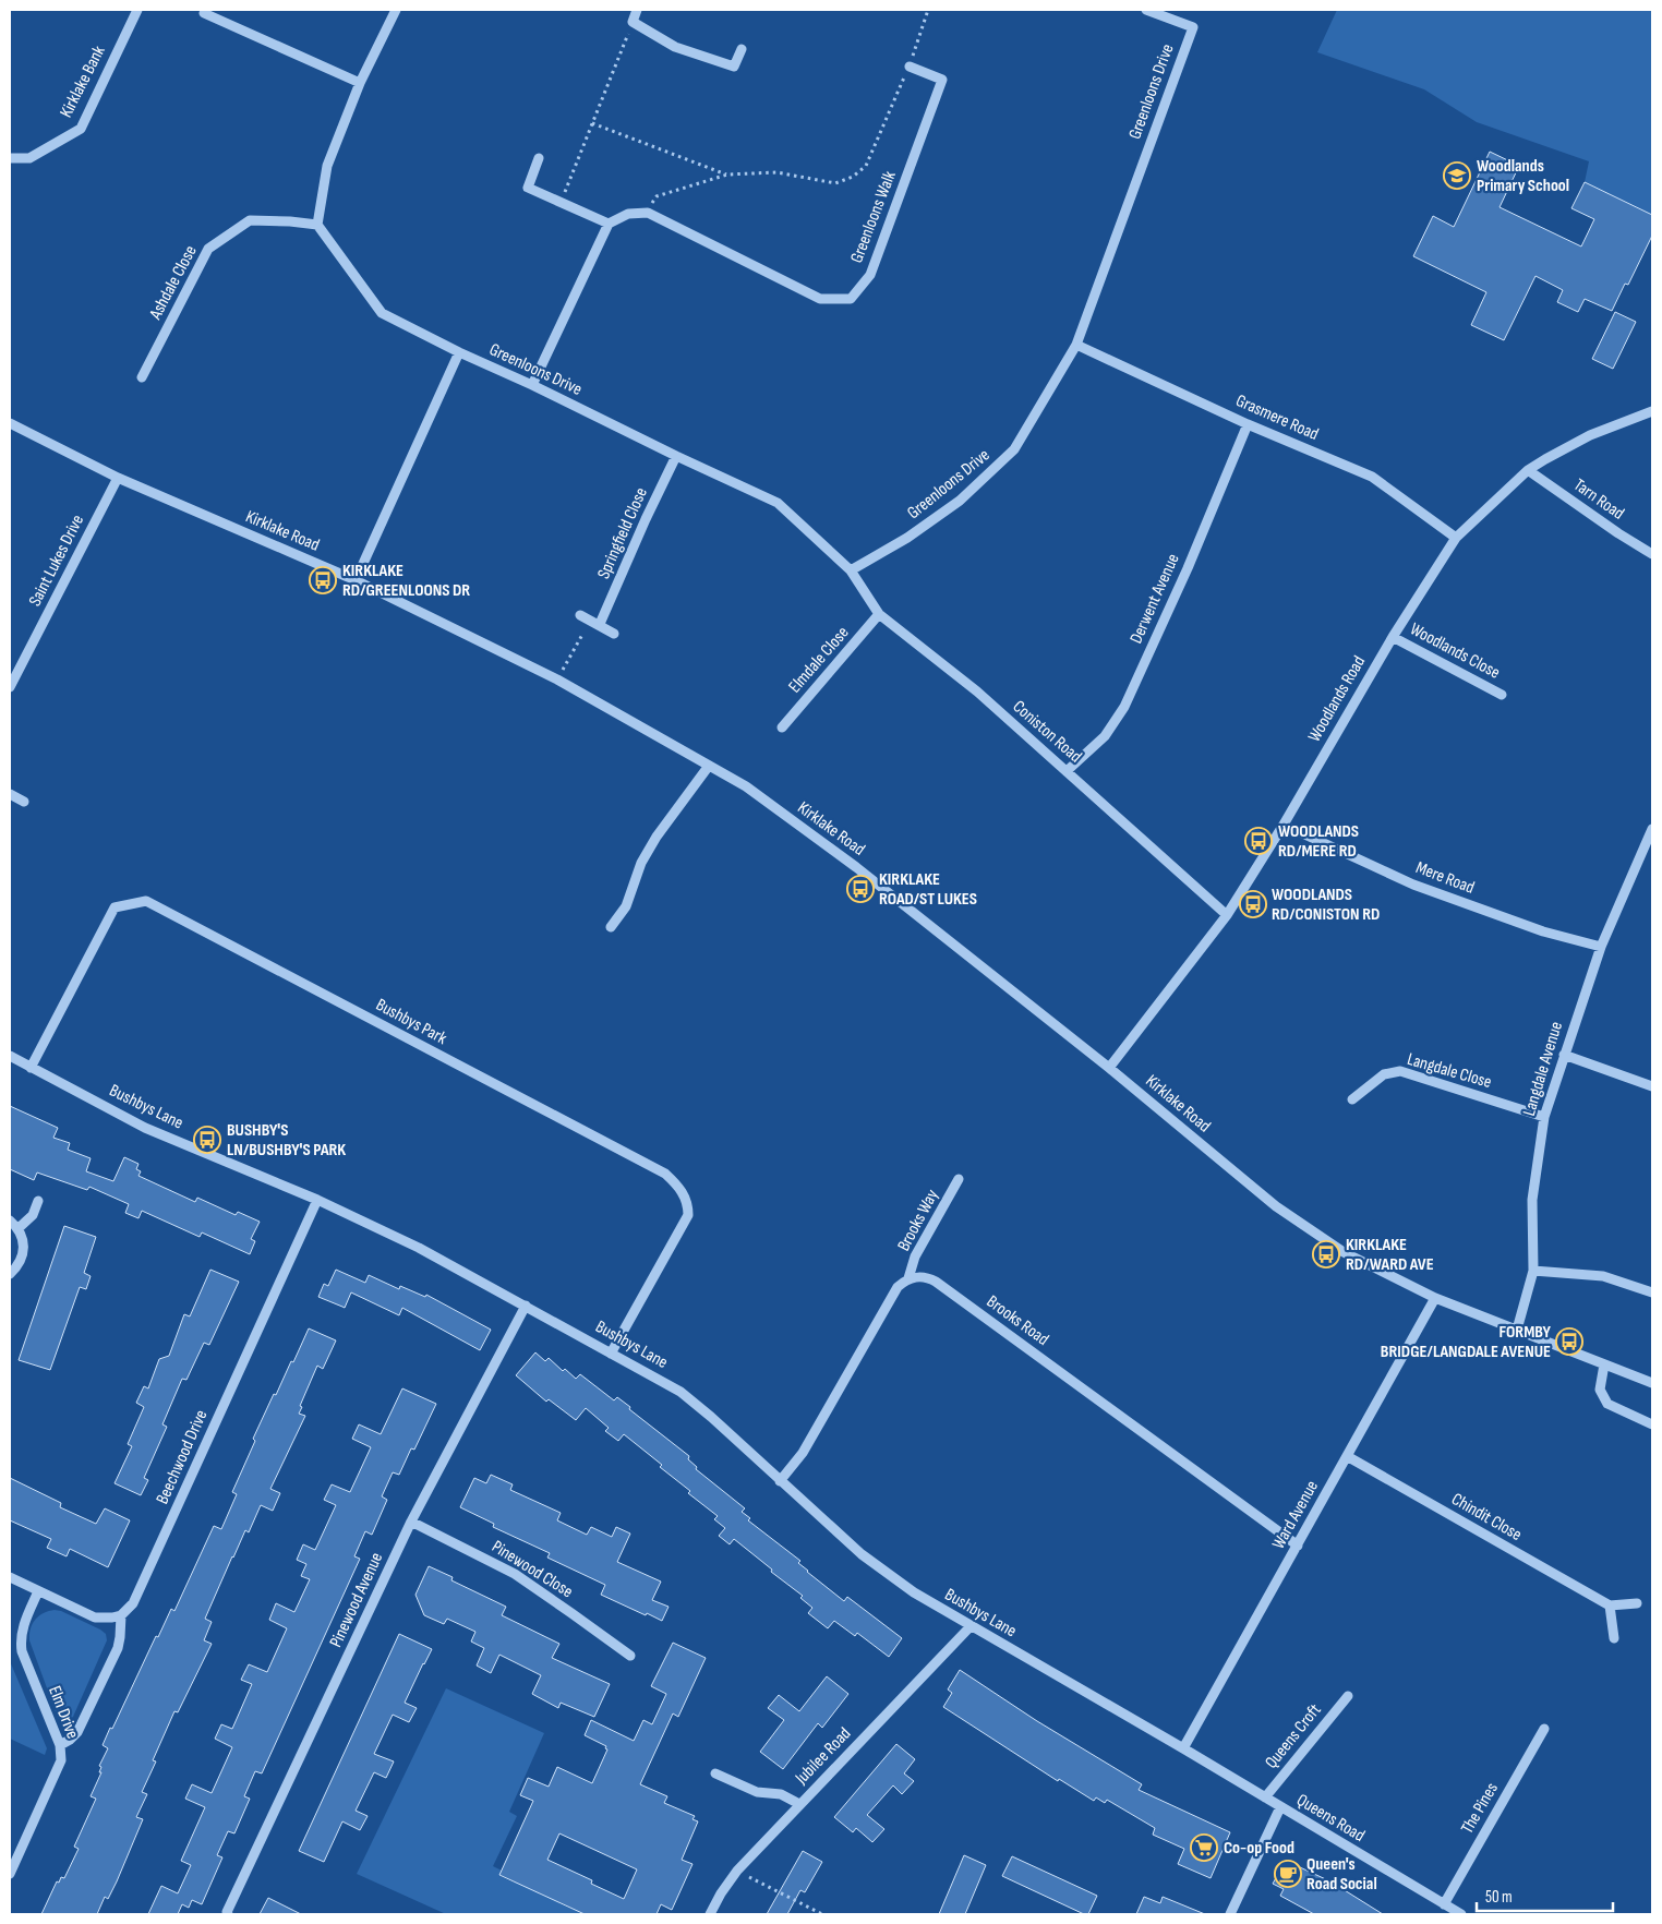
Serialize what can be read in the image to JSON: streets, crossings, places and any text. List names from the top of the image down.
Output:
{
  "streets": {
    "street": [
      "Kirklake Bank",
      "Greenloons Drive",
      "Greenloons Walk",
      "Ashdale Close",
      "Grasmere Road",
      "Tarn Road",
      "Kirklake Road",
      "Springfield Close",
      "Saint Lukes Drive",
      "Derwent Avenue",
      "Woodlands Close",
      "Elmdale Close",
      "Woodlands Road",
      "Coniston Road",
      "Mere Road",
      "Bushbys Park",
      "Langdale Avenue",
      "Langdale Close",
      "Bushbys Lane",
      "Brooks Way",
      "Brooks Road",
      "Beechwood Drive",
      "Ward Avenue",
      "Chindit Close",
      "Pinewood Close",
      "Pinewood Avenue",
      "Elm Drive",
      "Queens Croft",
      "Jubilee Road",
      "The Pines",
      "Queens Road"
    ]
  },
  "crossings": [
    ["Greenloons Drive", "Ashdale Close"],
    ["Greenloons Drive", "Grasmere Road"],
    ["Greenloons Drive", "Springfield Close"],
    ["Greenloons Drive", "Coniston Road"],
    ["Grasmere Road", "Derwent Avenue"],
    ["Grasmere Road", "Woodlands Road"],
    ["Tarn Road", "Woodlands Road"],
    ["Kirklake Road", "Saint Lukes Drive"],
    ["Kirklake Road", "Woodlands Road"],
    ["Kirklake Road", "Langdale Avenue"],
    ["Kirklake Road", "Ward Avenue"],
    ["Derwent Avenue", "Coniston Road"],
    ["Woodlands Close", "Woodlands Road"],
    ["Elmdale Close", "Coniston Road"],
    ["Woodlands Road", "Coniston Road"],
    ["Woodlands Road", "Mere Road"],
    ["Mere Road", "Langdale Avenue"],
    ["Bushbys Park", "Bushbys Lane"],
    ["Langdale Avenue", "Langdale Close"],
    ["Bushbys Lane", "Beechwood Drive"],
    ["Bushbys Lane", "Ward Avenue"],
    ["Bushbys Lane", "Pinewood Avenue"],
    ["Bushbys Lane", "Jubilee Road"],
    ["Bushbys Lane", "Queens Road"],
    ["Brooks Way", "Brooks Road"],
    ["Brooks Road", "Ward Avenue"],
    ["Ward Avenue", "Chindit Close"],
    ["Ward Avenue", "Queens Road"],
    ["Pinewood Close", "Pinewood Avenue"],
    ["Queens Croft", "Queens Road"],
    ["The Pines", "Queens Road"]
  ],
  "places": {
    "school or university": ["Woodlands Primary School"],
    "bus stop": [
      "KIRKLAKE RD/GREENLOONS DR",
      "WOODLANDS RD/MERE RD",
      "KIRKLAKE ROAD/ST LUKES",
      "WOODLANDS RD/CONISTON RD",
      "BUSHBY'S LN/BUSHBY'S PARK",
      "KIRKLAKE RD/WARD AVE",
      "FORMBY BRIDGE/LANGDALE AVENUE"
    ],
    "supermarket": ["Co-op Food"],
    "cafe": ["Queen's Road Social"]
  },
  "scale_bar": "50 m"
}
